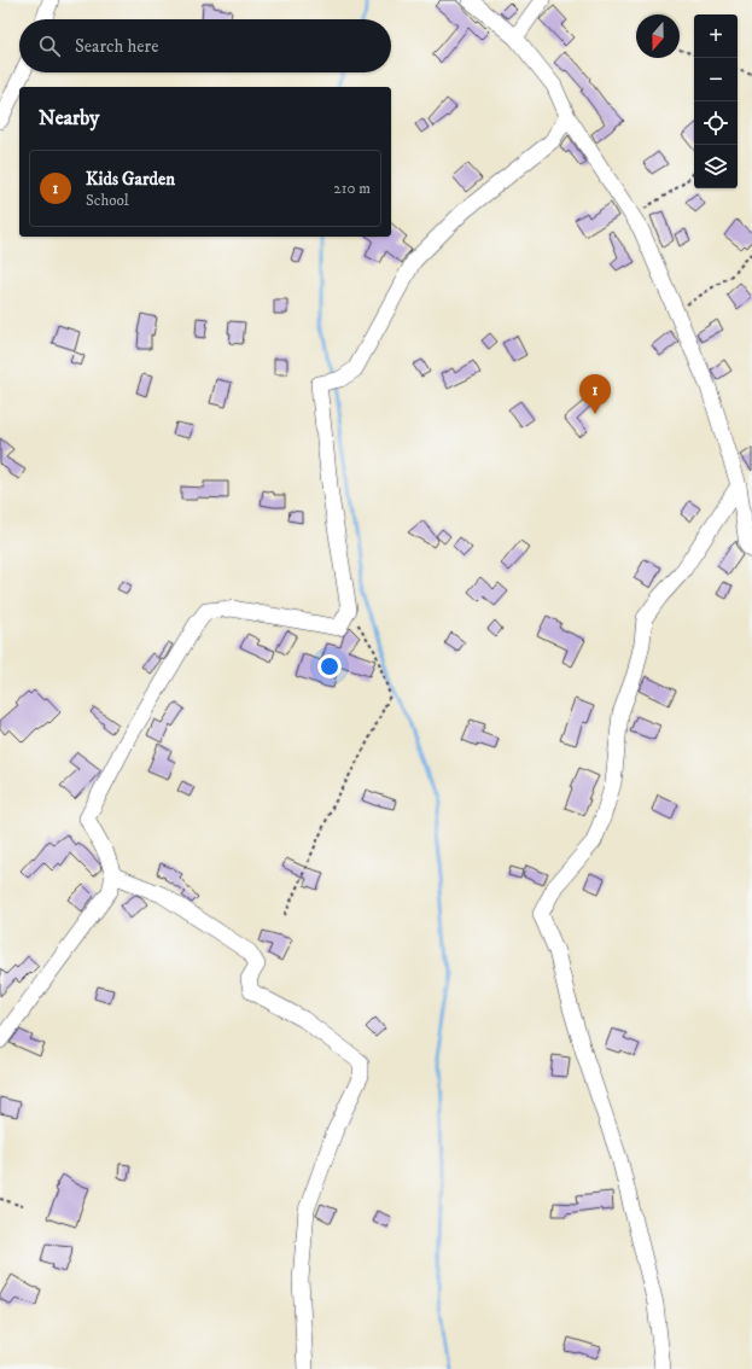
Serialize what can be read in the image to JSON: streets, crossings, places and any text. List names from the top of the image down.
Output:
{
  "north": "bottom",
  "page": {
    "map_buttons": ["+", "−"],
    "search": "Search here",
    "heading": "Nearby",
    "list": [
      {
        "mark": "1",
        "name": "Kids Garden",
        "note": "School",
        "value": "210 m"
      }
    ],
    "pins": "1"
  }
}
